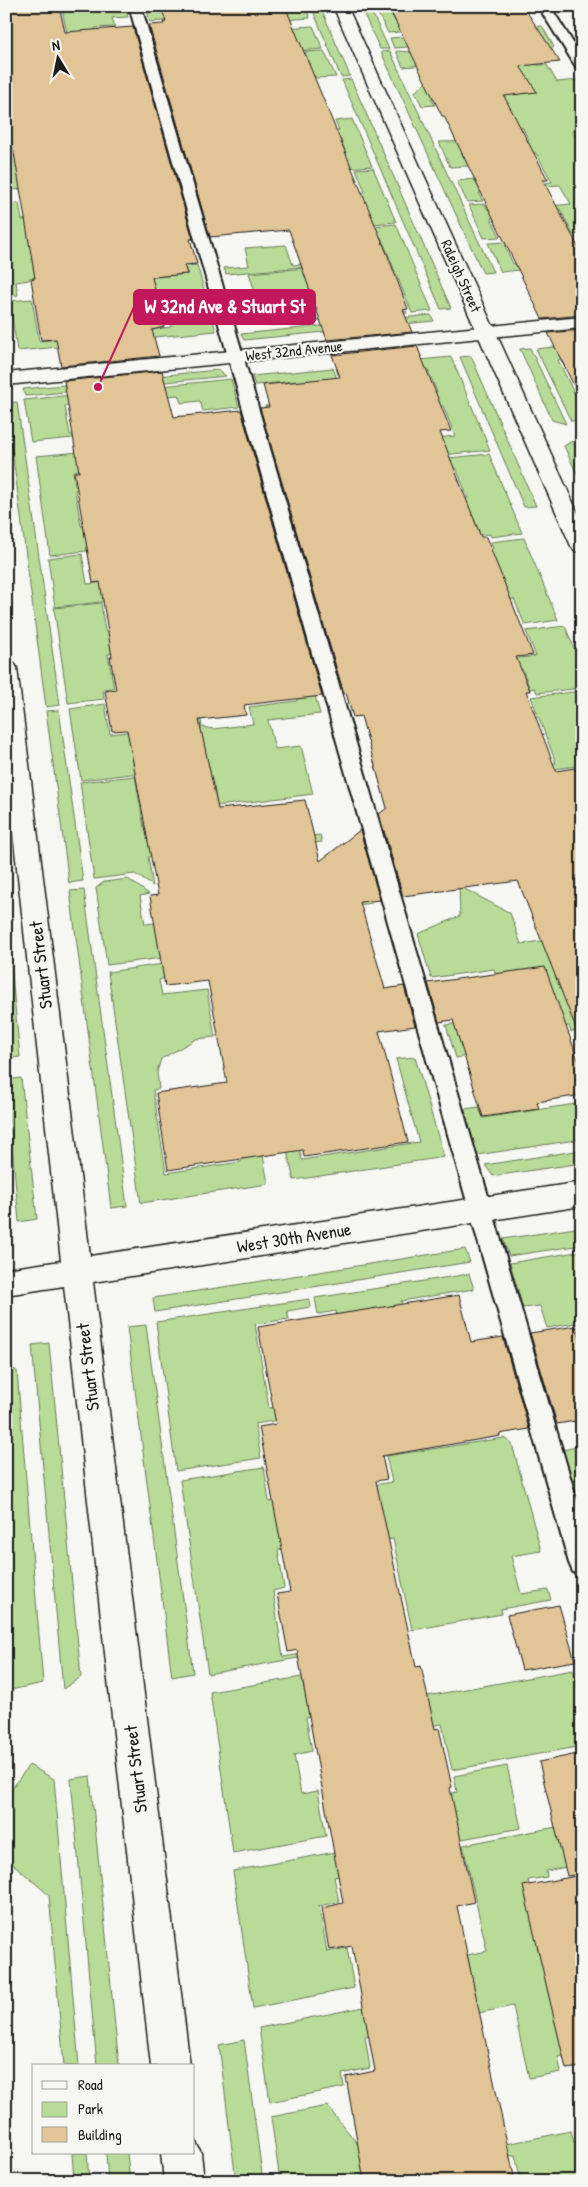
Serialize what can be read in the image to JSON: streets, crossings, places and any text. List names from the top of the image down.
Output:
{
  "streets": {
    "street": [
      "Raleigh Street",
      "West 32nd Avenue",
      "Stuart Street",
      "West 30th Avenue"
    ]
  },
  "crossings": [
    ["Raleigh Street", "West 32nd Avenue"],
    ["Stuart Street", "West 30th Avenue"]
  ],
  "places": ["W 32nd Ave & Stuart St"],
  "legend": ["Road", "Park", "Building"],
  "north": "top"
}
